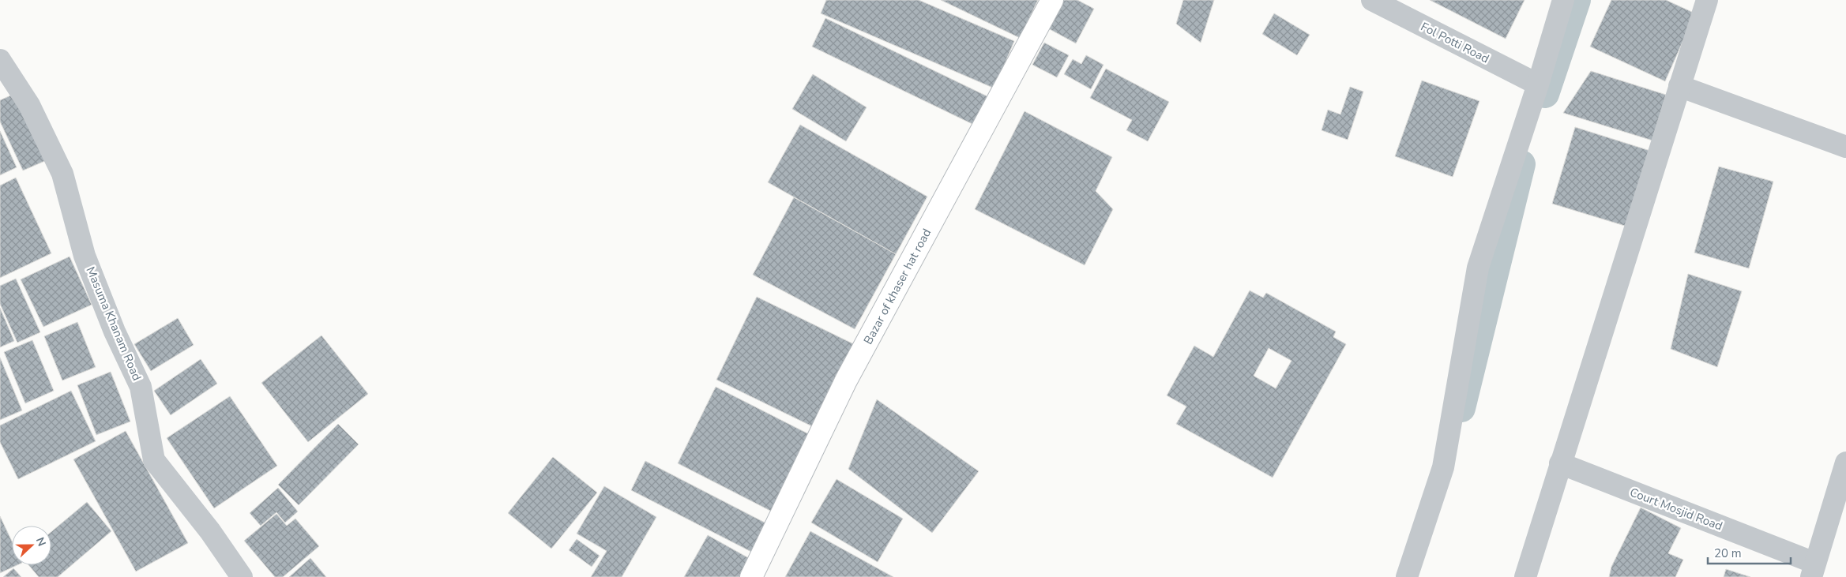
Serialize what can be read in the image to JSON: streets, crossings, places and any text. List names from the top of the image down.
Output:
{
  "streets": {
    "main road": ["Bazar of khaser hat road"],
    "street": ["Fol Potti Road", "Masuma Khanam Road", "Court Mosjid Road"]
  },
  "scale_bar": "20 m",
  "north": "right"
}
